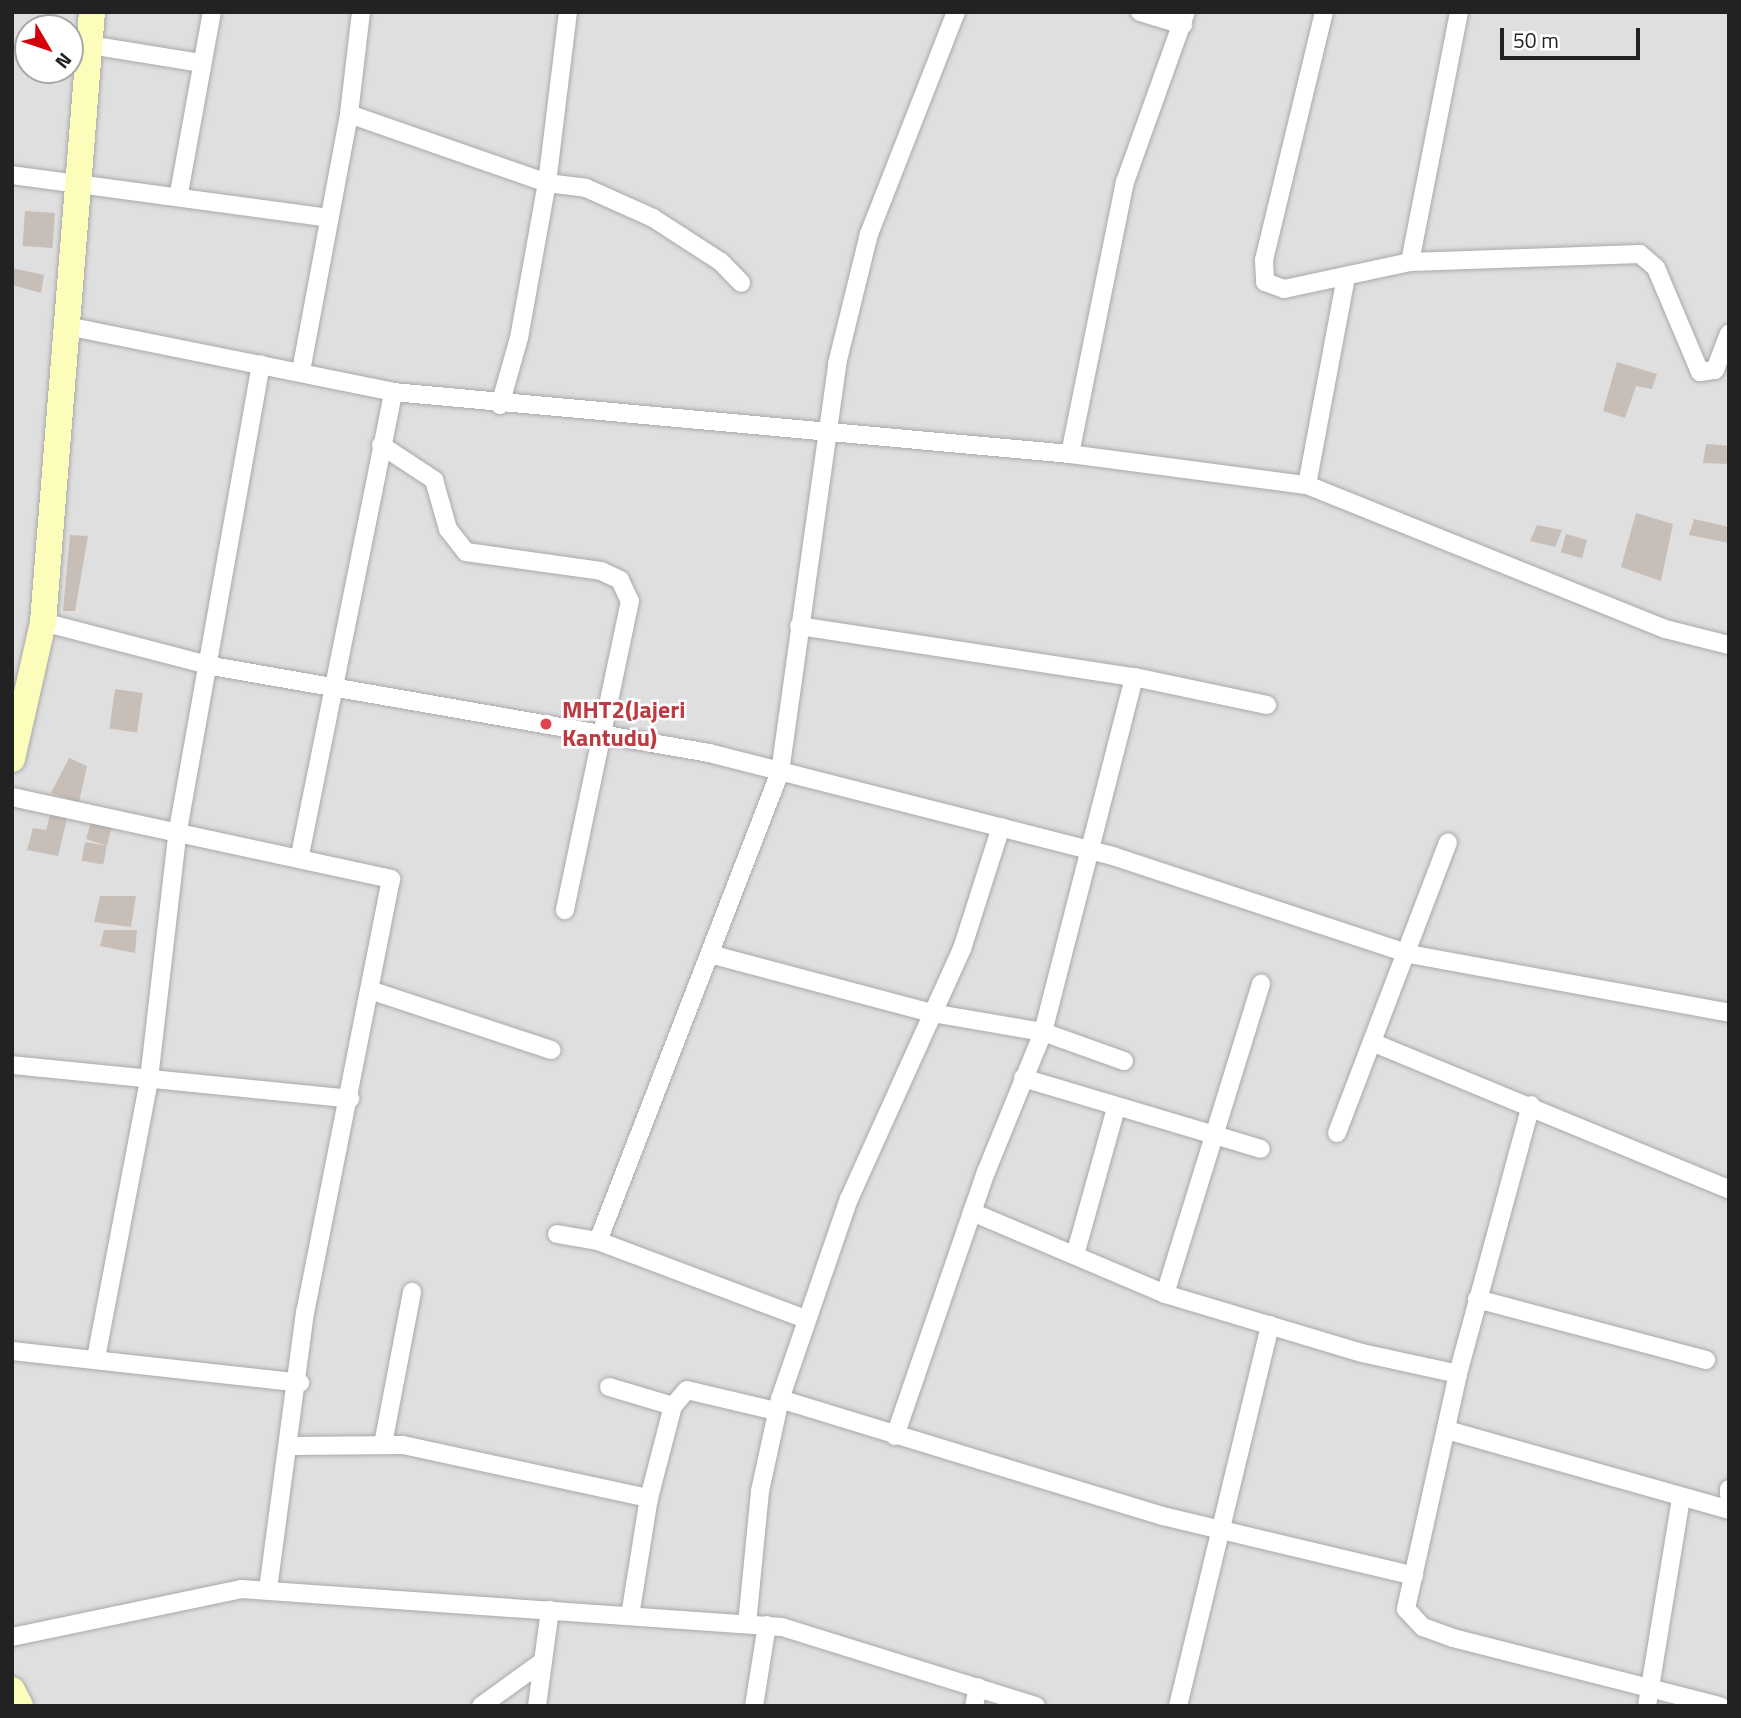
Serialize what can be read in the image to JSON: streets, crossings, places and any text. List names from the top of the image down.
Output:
{
  "places": ["MHT2(Jajeri Kantudu)"],
  "scale_bar": "50 m",
  "north": "bottom right"
}
